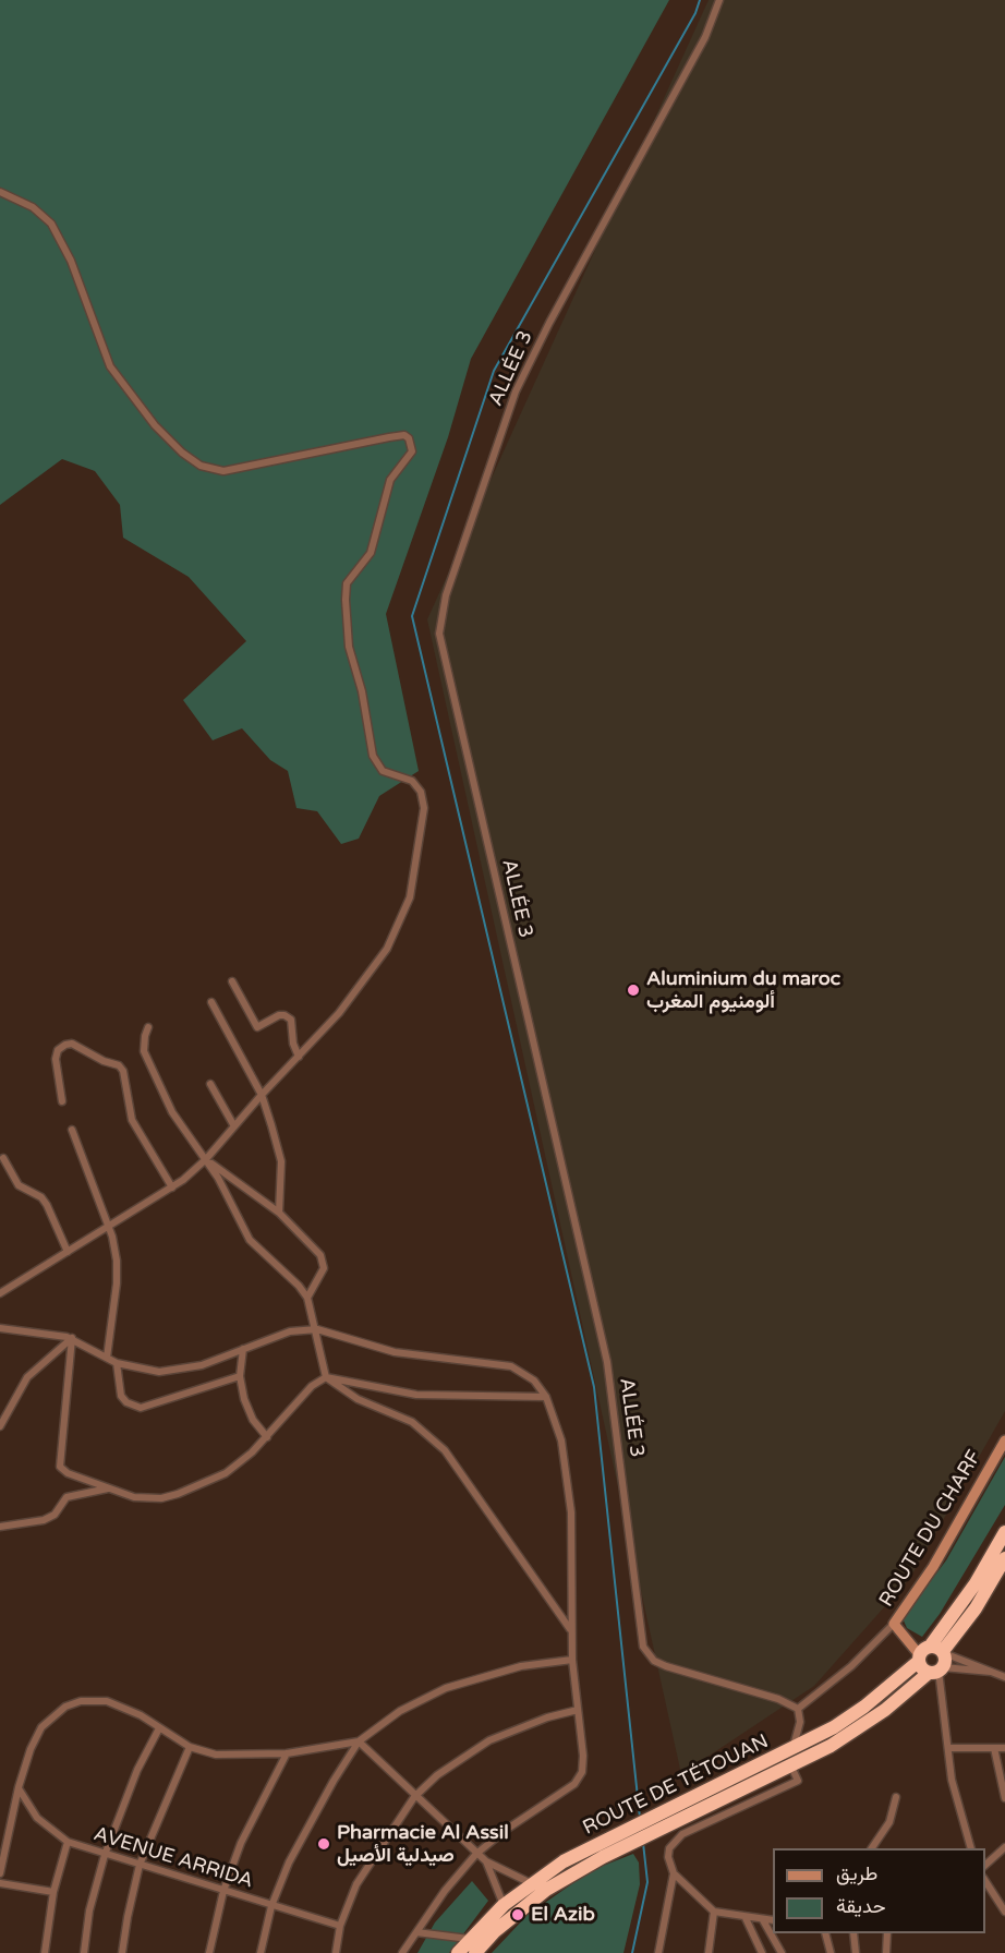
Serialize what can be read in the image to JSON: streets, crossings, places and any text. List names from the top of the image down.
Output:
{
  "streets": {
    "highway": ["ROUTE DE TÉTOUAN"],
    "street": ["ALLÉE 3", "ROUTE DU CHARF", "AVENUE ARRIDA"]
  },
  "crossings": [
    ["ROUTE DU CHARF", "ROUTE DE TÉTOUAN"]
  ],
  "places": ["Aluminium du maroc ألومنيوم المغرب", "Pharmacie Al Assil صيدلية الأصيل", "El Azib"],
  "legend": ["طريق", "حديقة"]
}
